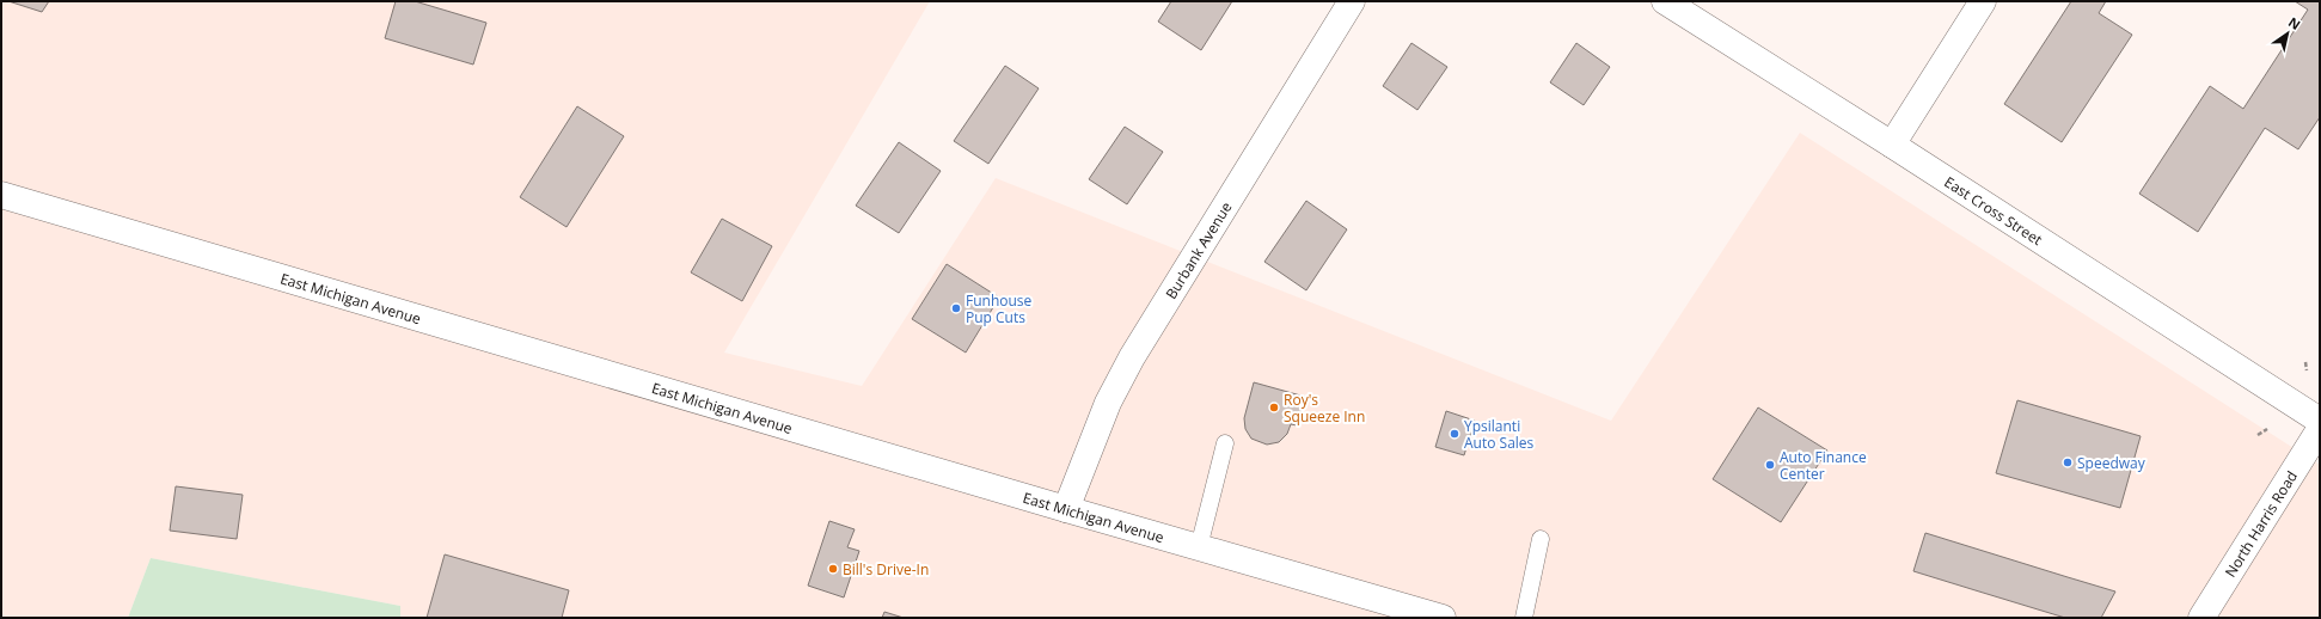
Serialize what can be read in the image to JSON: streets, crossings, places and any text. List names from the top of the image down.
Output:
{
  "streets": {
    "street": [
      "East Cross Street",
      "Burbank Avenue",
      "East Michigan Avenue",
      "North Harris Road"
    ]
  },
  "crossings": [
    ["Burbank Avenue", "East Michigan Avenue"]
  ],
  "places": [
    "Funhouse Pup Cuts",
    "Roy's Squeeze Inn",
    "Ypsilanti Auto Sales",
    "Speedway",
    "Auto Finance Center",
    "Bill's Drive-In"
  ],
  "north": "top right"
}
